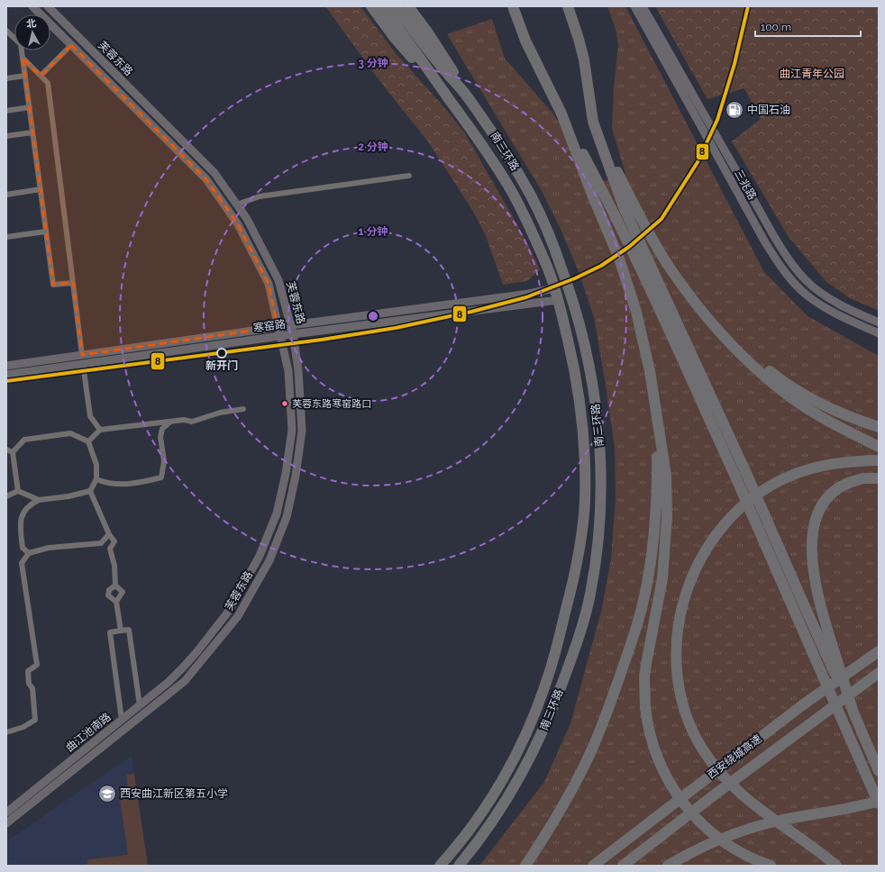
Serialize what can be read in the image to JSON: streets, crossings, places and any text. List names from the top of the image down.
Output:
{
  "streets": {
    "highway": ["南三环路", "西安绕城高速"],
    "main road": [
      "芙蓉东路",
      "三兆路",
      "寒窑路",
      "曲江池南路"
    ]
  },
  "crossings": [
    ["芙蓉东路", "寒窑路"],
    ["芙蓉东路", "曲江池南路"],
    ["南三环路", "寒窑路"]
  ],
  "parks": ["曲江青年公园"],
  "places": {
    "fuel station": ["中国石油"],
    "other": ["新开门", "芙蓉东路寒窑路口"],
    "school or university": ["西安曲江新区第五小学"]
  },
  "lines": ["transit line 8"],
  "scale_bar": "100 m",
  "north": "top",
  "rings": ["3 分钟", "2 分钟", "1 分钟"]
}
